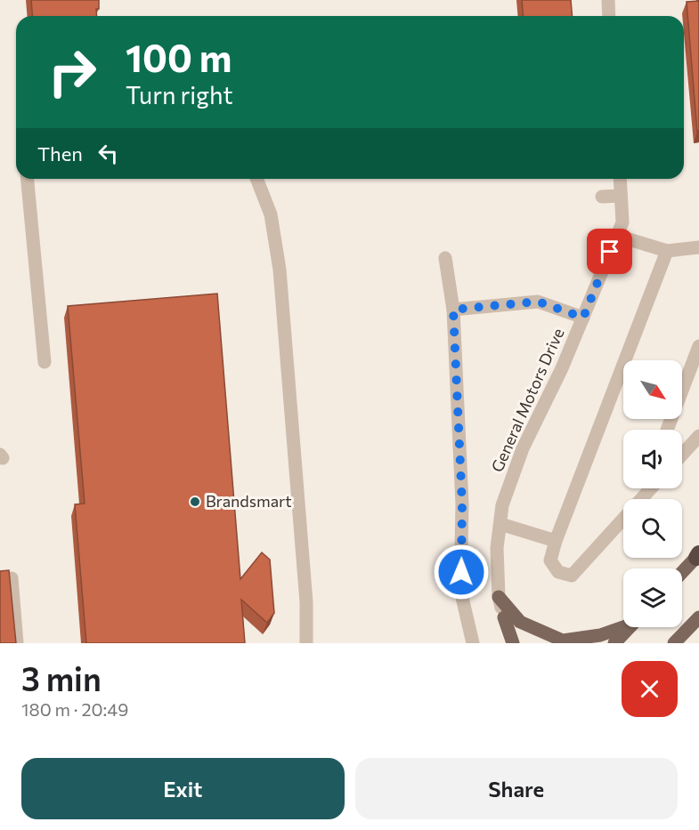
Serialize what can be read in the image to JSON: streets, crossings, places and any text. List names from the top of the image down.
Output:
{
  "streets": {
    "street": ["General Motors Drive"]
  },
  "places": ["Brandsmart"],
  "north": "bottom right",
  "page": {
    "turn": ["100 m", "Turn right"],
    "then": "Then",
    "heading": ["3 min", "180 m · 20:49"],
    "buttons": ["Exit", "Share"]
  }
}
